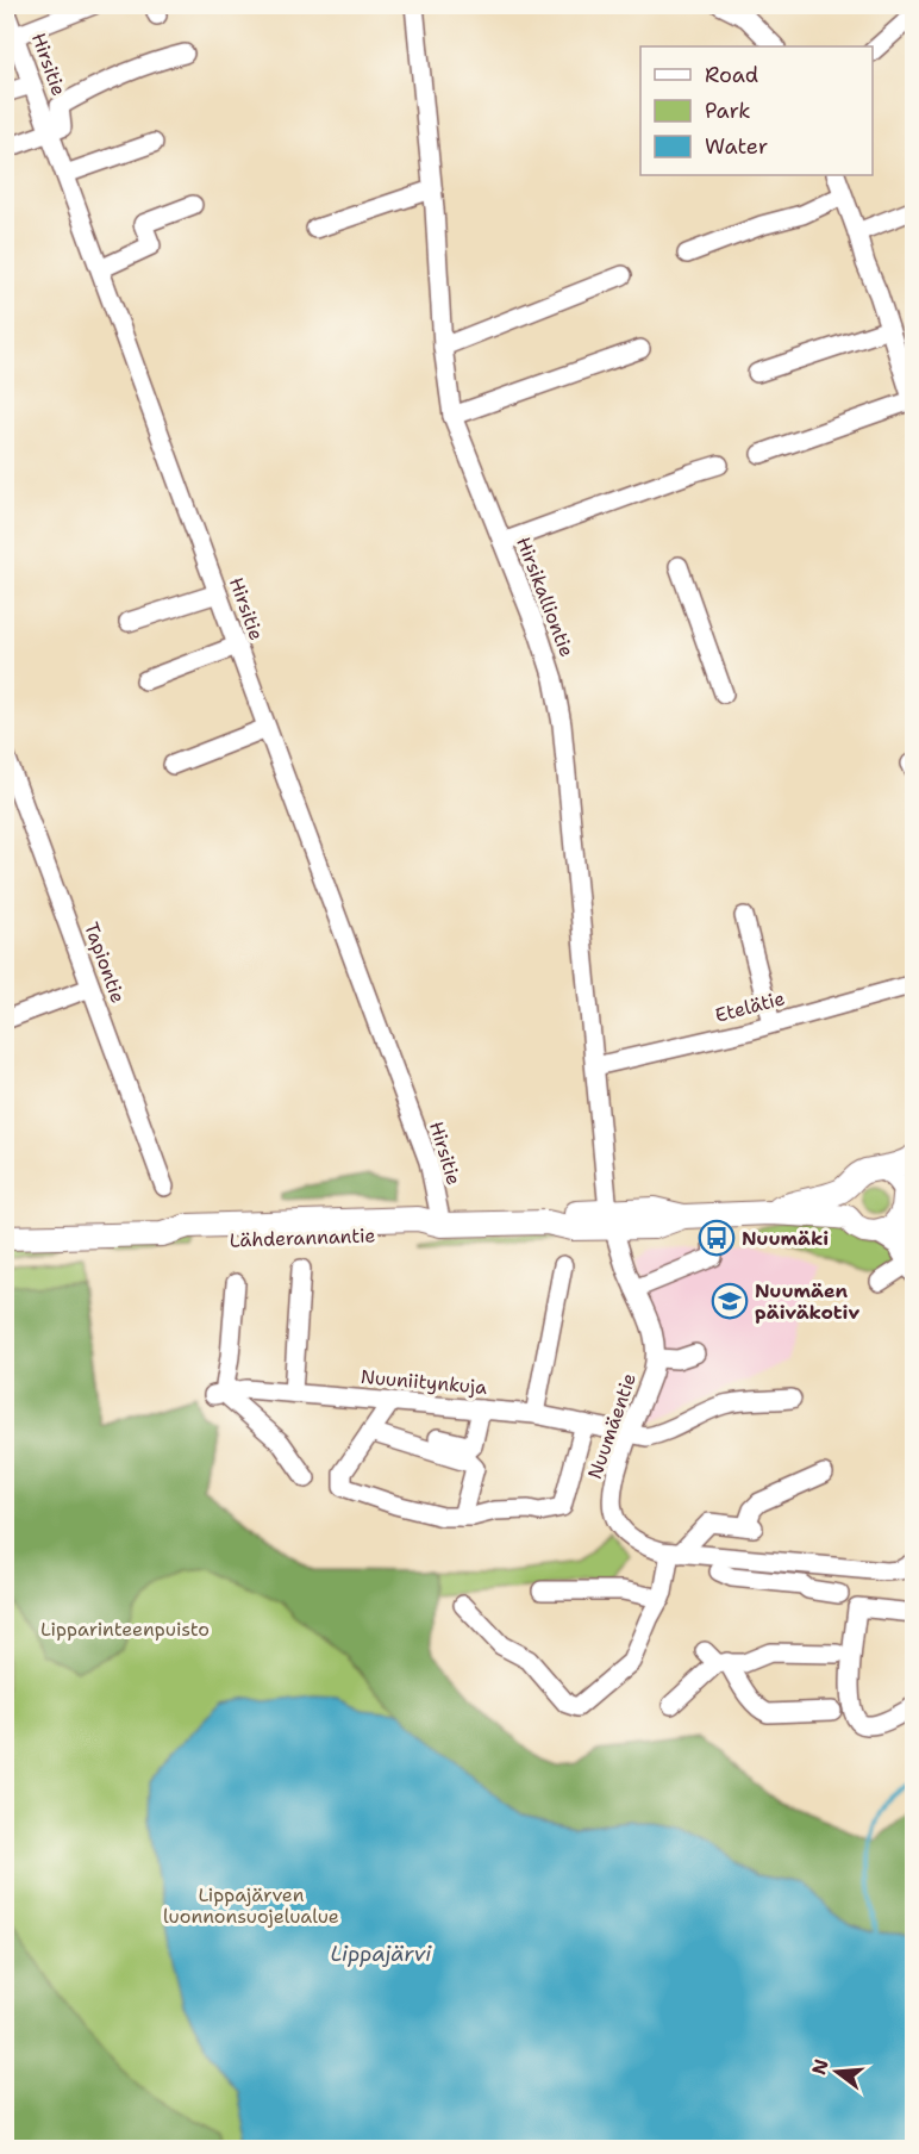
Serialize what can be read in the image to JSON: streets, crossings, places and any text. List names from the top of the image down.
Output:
{
  "streets": {
    "main road": ["Lähderannantie"],
    "street": [
      "Hirsitie",
      "Hirsikalliontie",
      "Tapiontie",
      "Etelätie",
      "Nuuniitynkuja",
      "Nuumäentie"
    ]
  },
  "crossings": [
    ["Hirsitie", "Lähderannantie"],
    ["Hirsikalliontie", "Etelätie"],
    ["Hirsikalliontie", "Lähderannantie"],
    ["Hirsikalliontie", "Nuumäentie"],
    ["Lähderannantie", "Nuumäentie"],
    ["Nuuniitynkuja", "Nuumäentie"]
  ],
  "water": ["Lippajärvi"],
  "parks": ["Lipparinteenpuisto", "Lippajärven luonnonsuojelualue"],
  "places": {
    "bus stop": ["Nuumäki"],
    "school or university": ["Nuumäen päiväkotiv"]
  },
  "legend": ["Road", "Park", "Water"],
  "north": "left"
}
